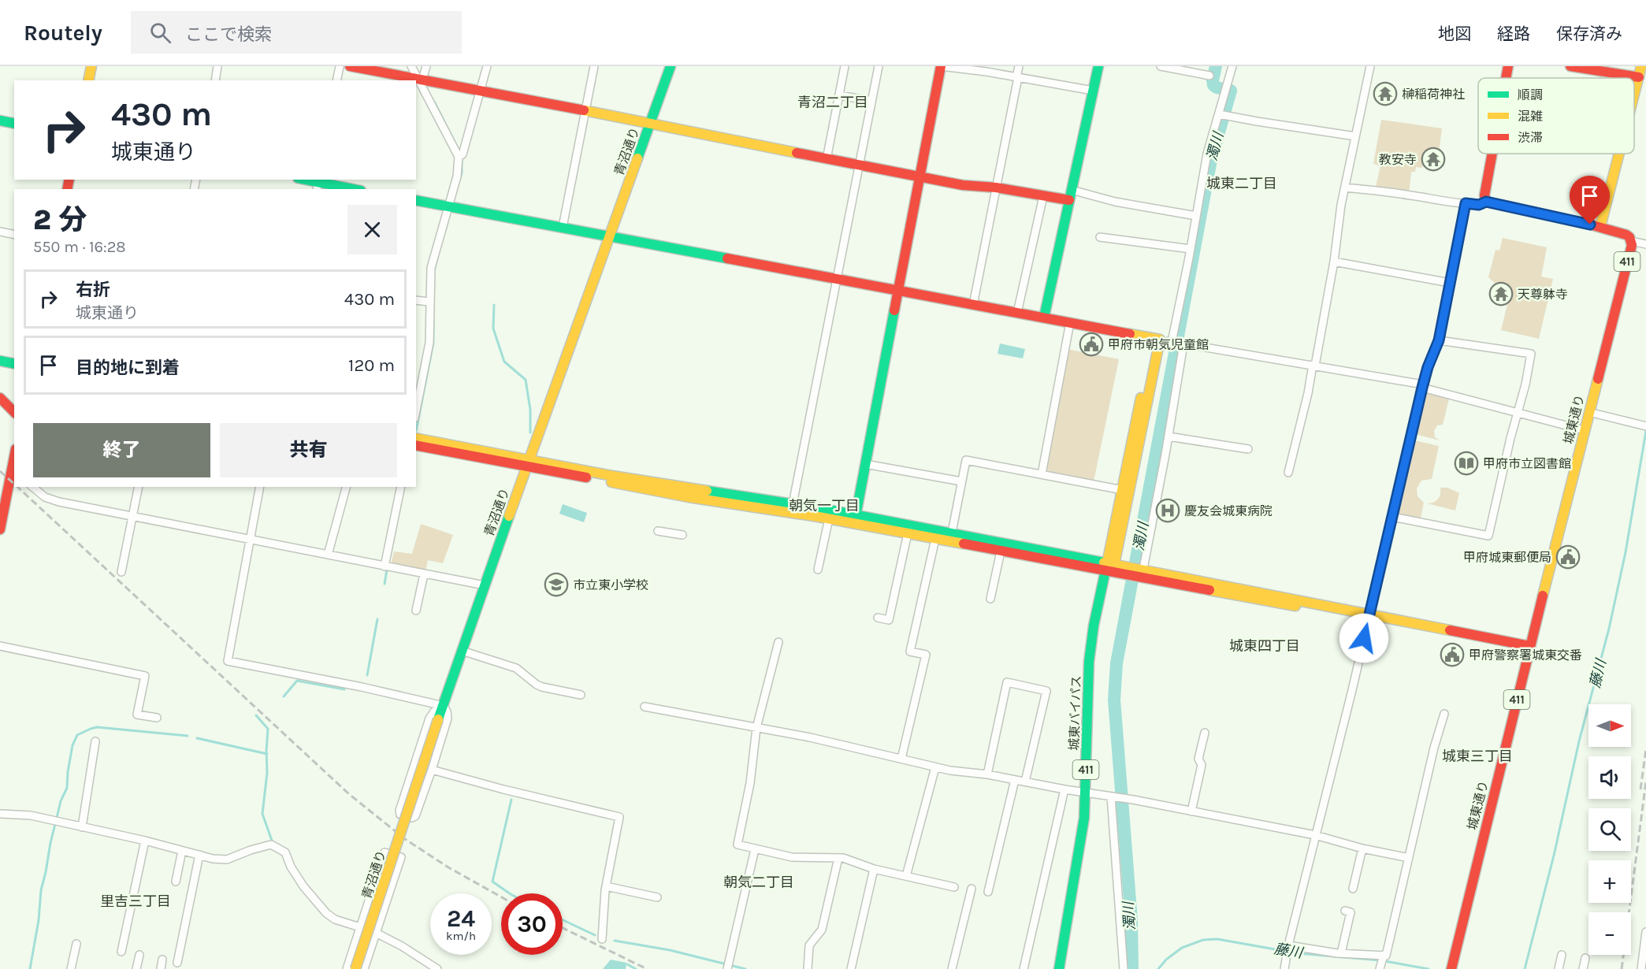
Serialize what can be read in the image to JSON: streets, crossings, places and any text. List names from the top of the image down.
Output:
{
  "streets": {
    "main road": [
      "青沼通り",
      "411",
      "城東通り",
      "城東バイパス"
    ]
  },
  "crossings": [
    ["411", "城東通り"]
  ],
  "districts": [
    "青沼二丁目",
    "城東二丁目",
    "朝気一丁目",
    "城東四丁目",
    "城東三丁目",
    "朝気二丁目",
    "里吉三丁目"
  ],
  "water": ["濁川", "藤川"],
  "places": {
    "temple": ["榊稲荷神社", "教安寺", "天尊躰寺"],
    "public building": ["甲府市朝気児童館", "甲府城東郵便局", "甲府警察署城東交番"],
    "library": ["甲府市立図書館"],
    "hospital": ["慶友会城東病院"],
    "school or university": ["市立東小学校"]
  },
  "legend": ["順調", "混雑", "渋滞"],
  "north": "right",
  "page": {
    "header": "Routely",
    "search": "ここで検索",
    "nav": ["地図", "経路", "保存済み"],
    "turn": ["430 m", "城東通り"],
    "heading": ["2 分", "550 m · 16:28"],
    "list": [
      {
        "name": "右折",
        "note": "城東通り",
        "value": "430 m"
      },
      {
        "name": "目的地に到着",
        "value": "120 m"
      }
    ],
    "buttons": ["終了", "共有"],
    "map_buttons": ["+", "−"],
    "speed": "24 km/h",
    "limit": "30"
  }
}
